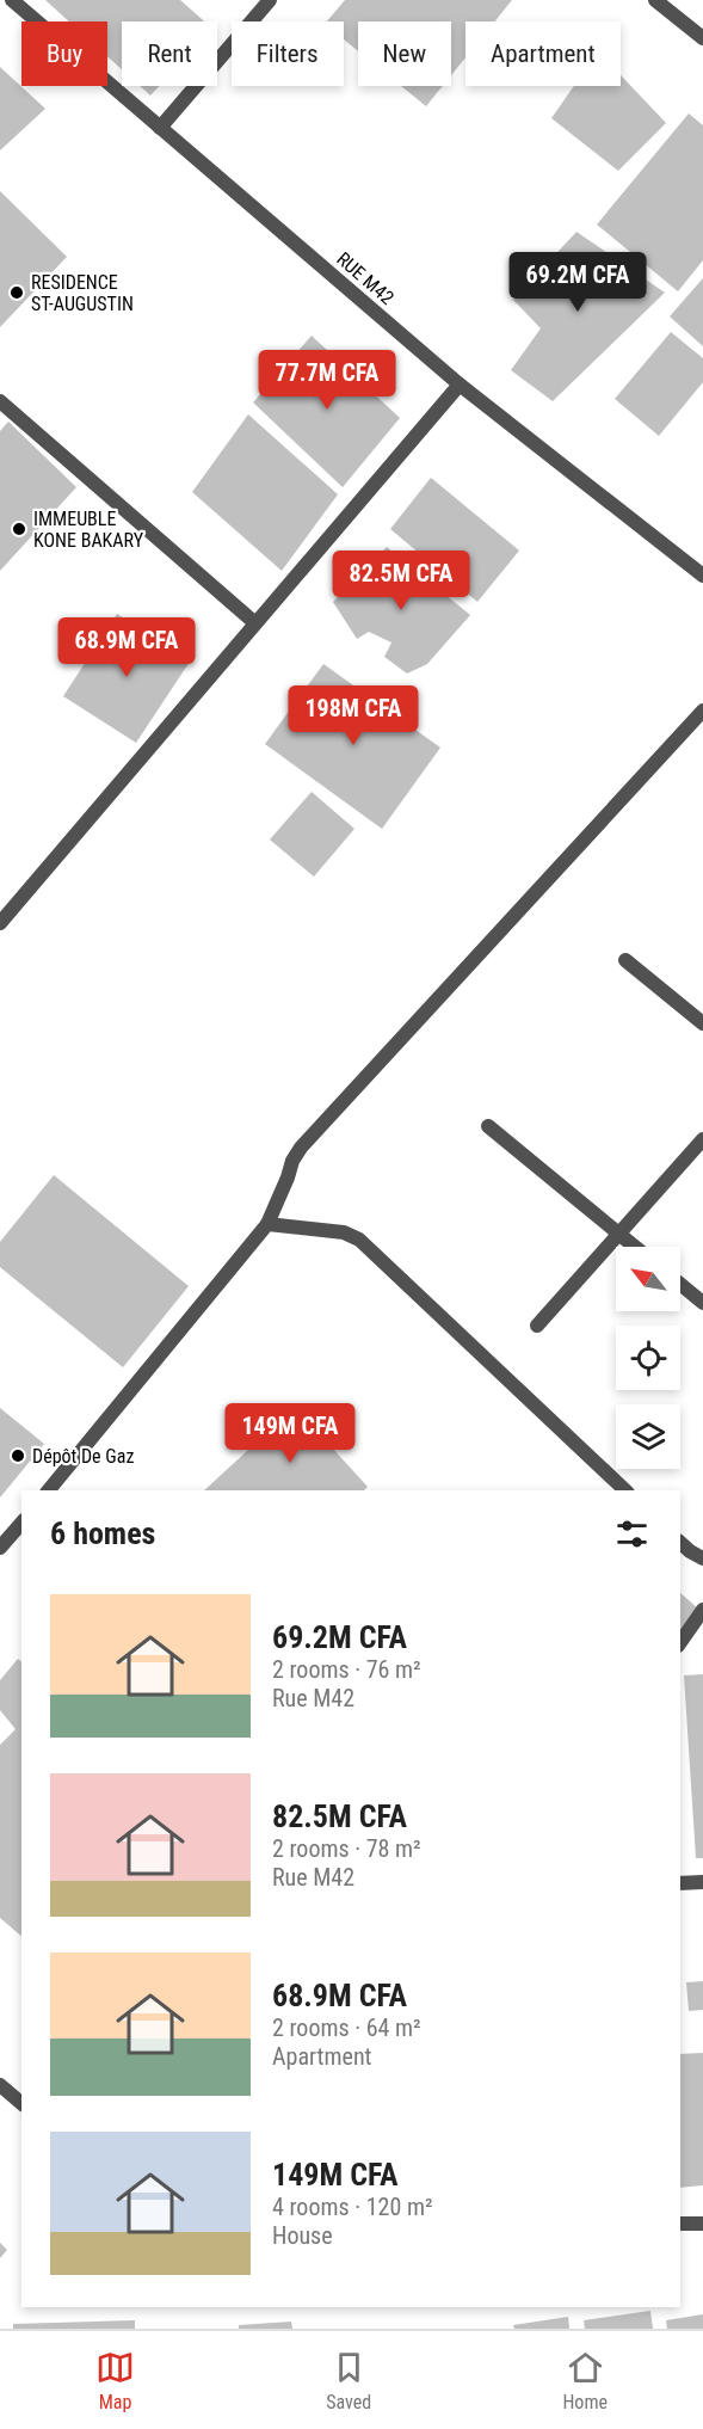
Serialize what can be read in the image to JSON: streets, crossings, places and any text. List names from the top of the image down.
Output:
{
  "streets": {
    "street": ["RUE M42"]
  },
  "places": ["RESIDENCE ST-AUGUSTIN", "IMMEUBLE KONE BAKARY", "Dépôt De Gaz"],
  "north": "top left",
  "page": {
    "chip": [
      "Buy",
      "Rent",
      "Filters",
      "New",
      "Apartment"
    ],
    "price": [
      "69.2M CFA",
      "77.7M CFA",
      "82.5M CFA",
      "68.9M CFA",
      "198M CFA",
      "149M CFA"
    ],
    "heading": "6 homes",
    "list": [
      {
        "name": "69.2M CFA",
        "note": "2 rooms · 76 m² · Rue M42"
      },
      {
        "name": "82.5M CFA",
        "note": "2 rooms · 78 m² · Rue M42"
      },
      {
        "name": "68.9M CFA",
        "note": "2 rooms · 64 m² · Apartment"
      },
      {
        "name": "149M CFA",
        "note": "4 rooms · 120 m² · House"
      }
    ],
    "tabs": ["Map", "Saved", "Home"]
  }
}
